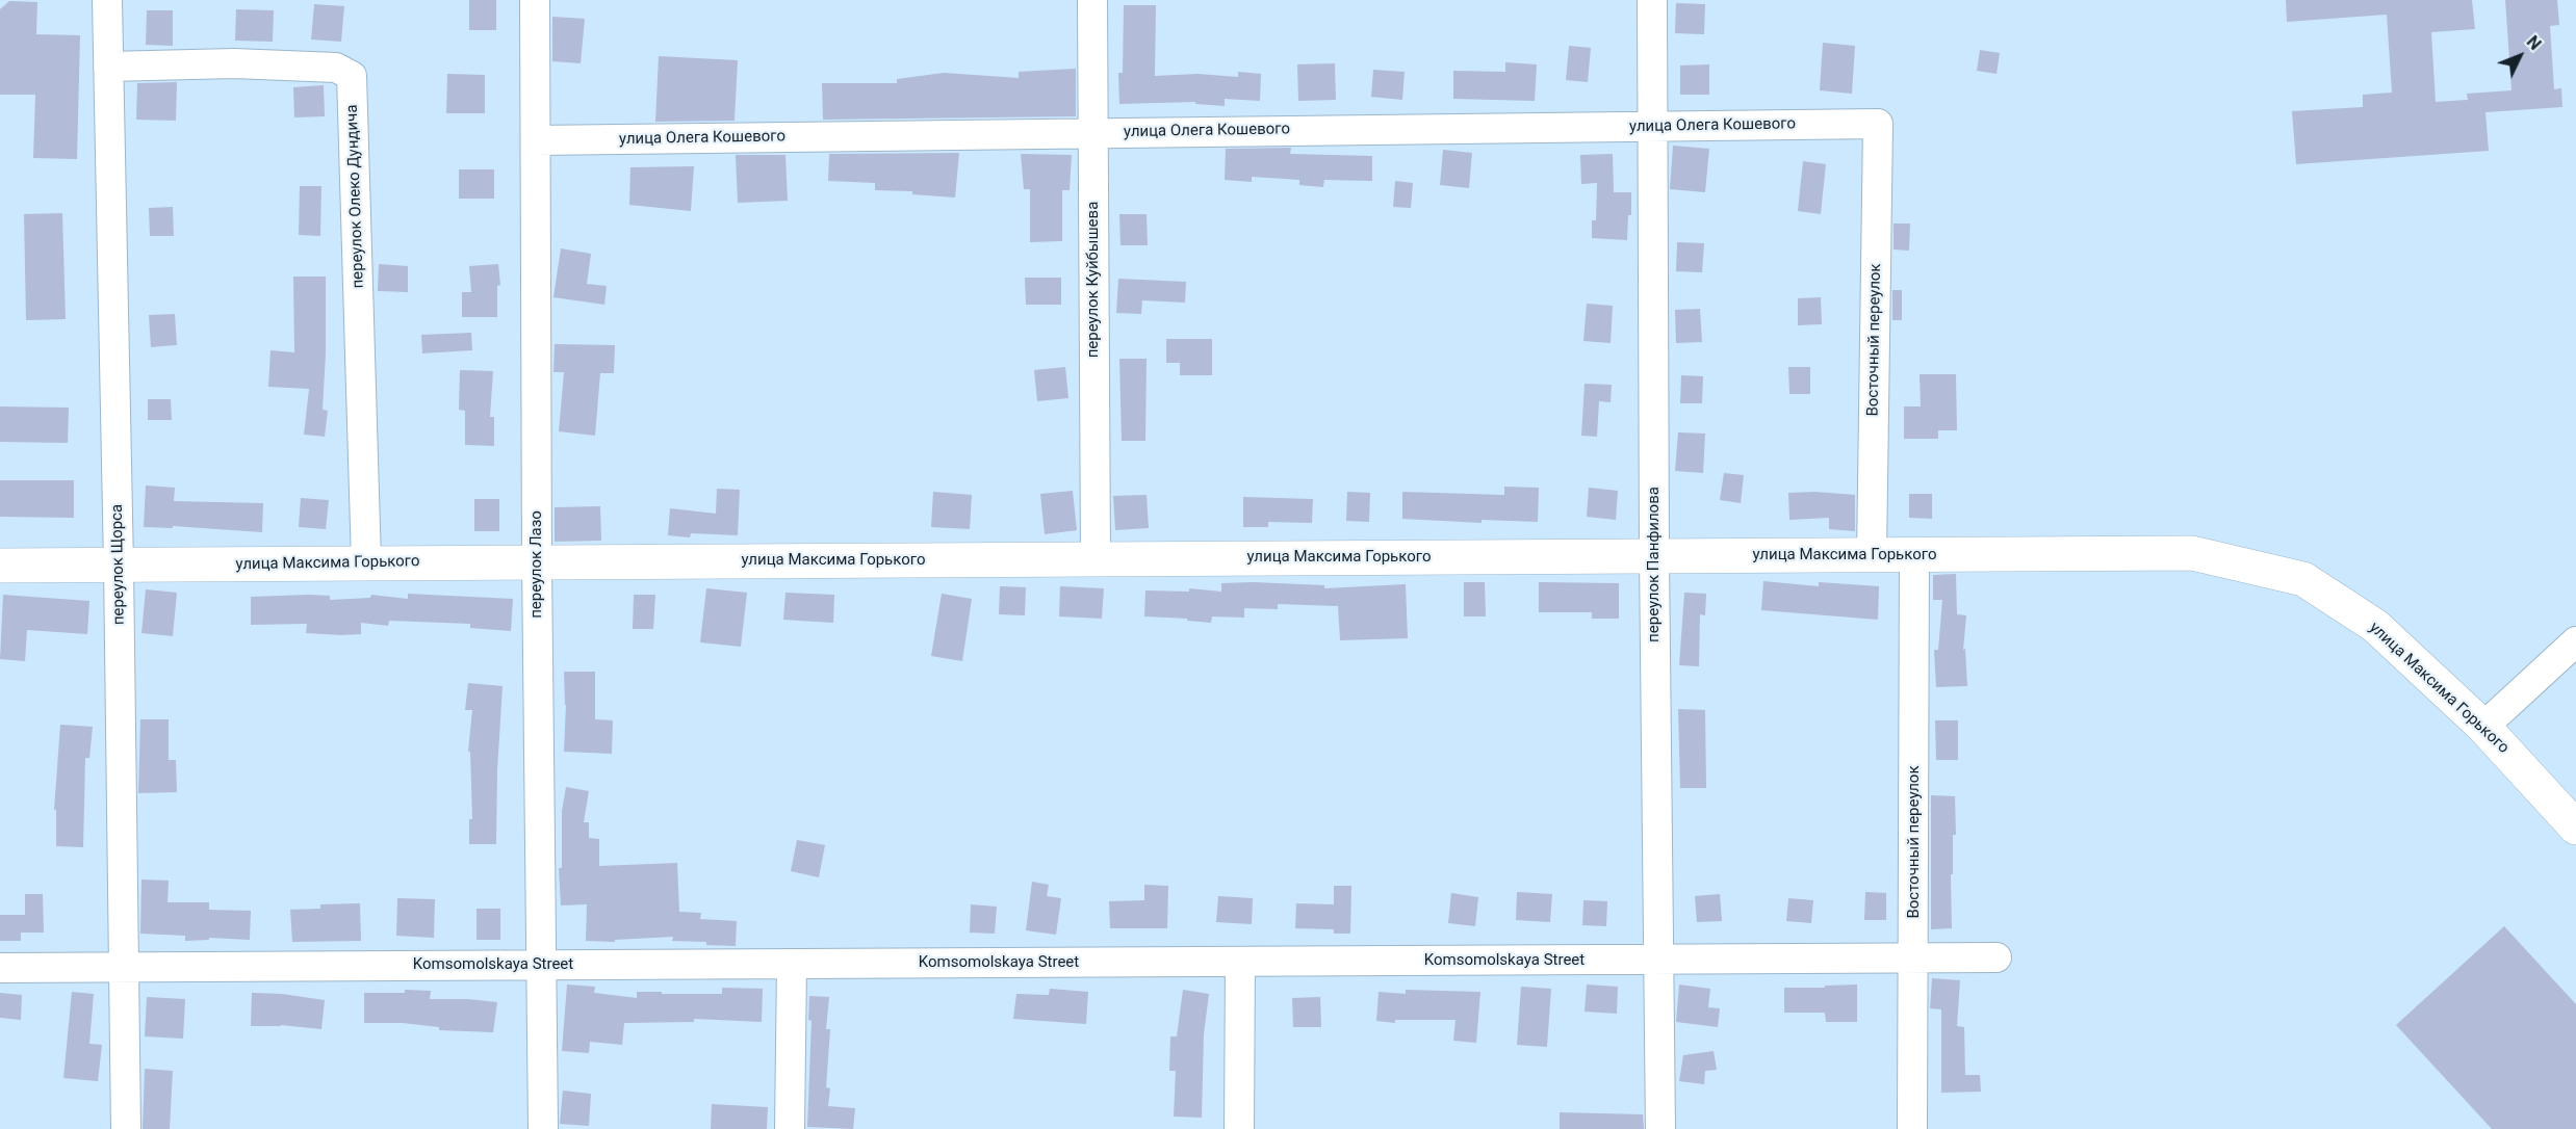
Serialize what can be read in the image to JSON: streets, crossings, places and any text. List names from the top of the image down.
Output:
{
  "streets": {
    "main road": ["улица Максима Горького"],
    "street": [
      "улица Олега Кошевого",
      "переулок Олеко Дундича",
      "переулок Куйбышева",
      "Восточный переулок",
      "переулок Щорса",
      "переулок Лазо",
      "переулок Панфилова",
      "Komsomolskaya Street"
    ]
  },
  "crossings": [
    ["улица Олега Кошевого", "переулок Куйбышева"],
    ["улица Олега Кошевого", "Восточный переулок"],
    ["улица Олега Кошевого", "переулок Лазо"],
    ["улица Олега Кошевого", "переулок Панфилова"],
    ["переулок Олеко Дундича", "улица Максима Горького"],
    ["переулок Олеко Дундича", "переулок Щорса"],
    ["переулок Куйбышева", "улица Максима Горького"],
    ["Восточный переулок", "улица Максима Горького"],
    ["Восточный переулок", "Komsomolskaya Street"],
    ["улица Максима Горького", "переулок Щорса"],
    ["улица Максима Горького", "переулок Лазо"],
    ["улица Максима Горького", "переулок Панфилова"],
    ["переулок Щорса", "Komsomolskaya Street"],
    ["переулок Лазо", "Komsomolskaya Street"],
    ["переулок Панфилова", "Komsomolskaya Street"]
  ],
  "north": "top right"
}
